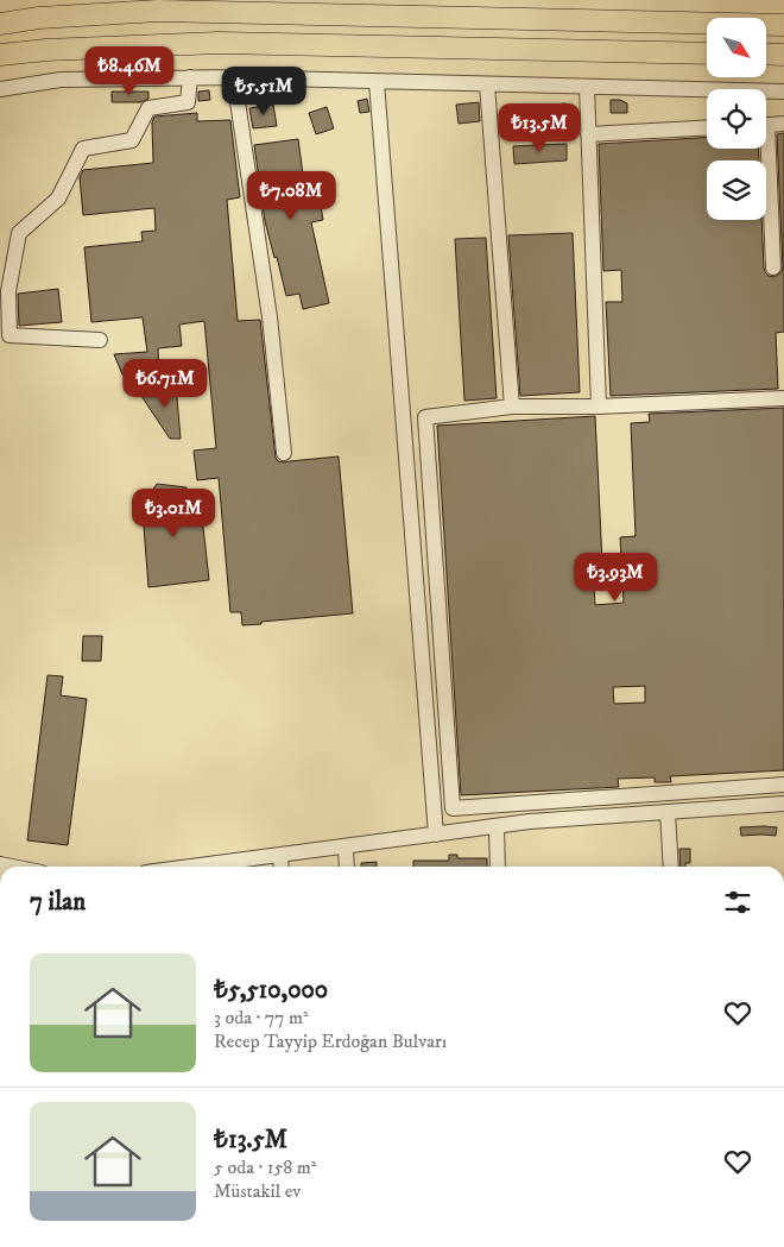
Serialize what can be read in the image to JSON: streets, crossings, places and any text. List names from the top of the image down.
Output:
{
  "north": "bottom right",
  "page": {
    "price": [
      "₺8.46M",
      "₺5.51M",
      "₺13.5M",
      "₺7.08M",
      "₺6.71M",
      "₺3.01M",
      "₺3.93M"
    ],
    "heading": "7 ilan",
    "list": [
      {
        "name": "₺5,510,000",
        "note": "3 oda · 77 m² · Recep Tayyip Erdoğan Bulvarı"
      },
      {
        "name": "₺13.5M",
        "note": "5 oda · 158 m² · Müstakil ev"
      }
    ]
  }
}
